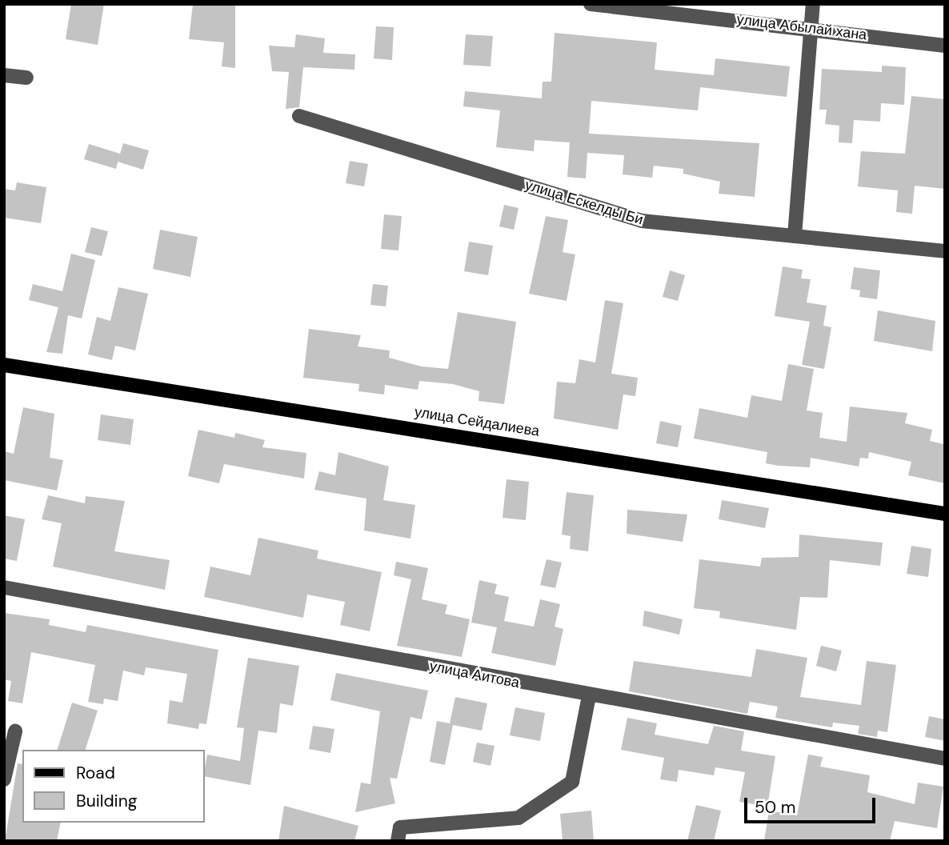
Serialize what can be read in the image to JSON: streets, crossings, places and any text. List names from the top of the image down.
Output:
{
  "streets": {
    "main road": ["улица Сейдалиева"],
    "street": ["улица Абылай хана", "улица Ескелды Би", "улица Аитова"]
  },
  "legend": ["Road", "Building"],
  "scale_bar": "50 m"
}
